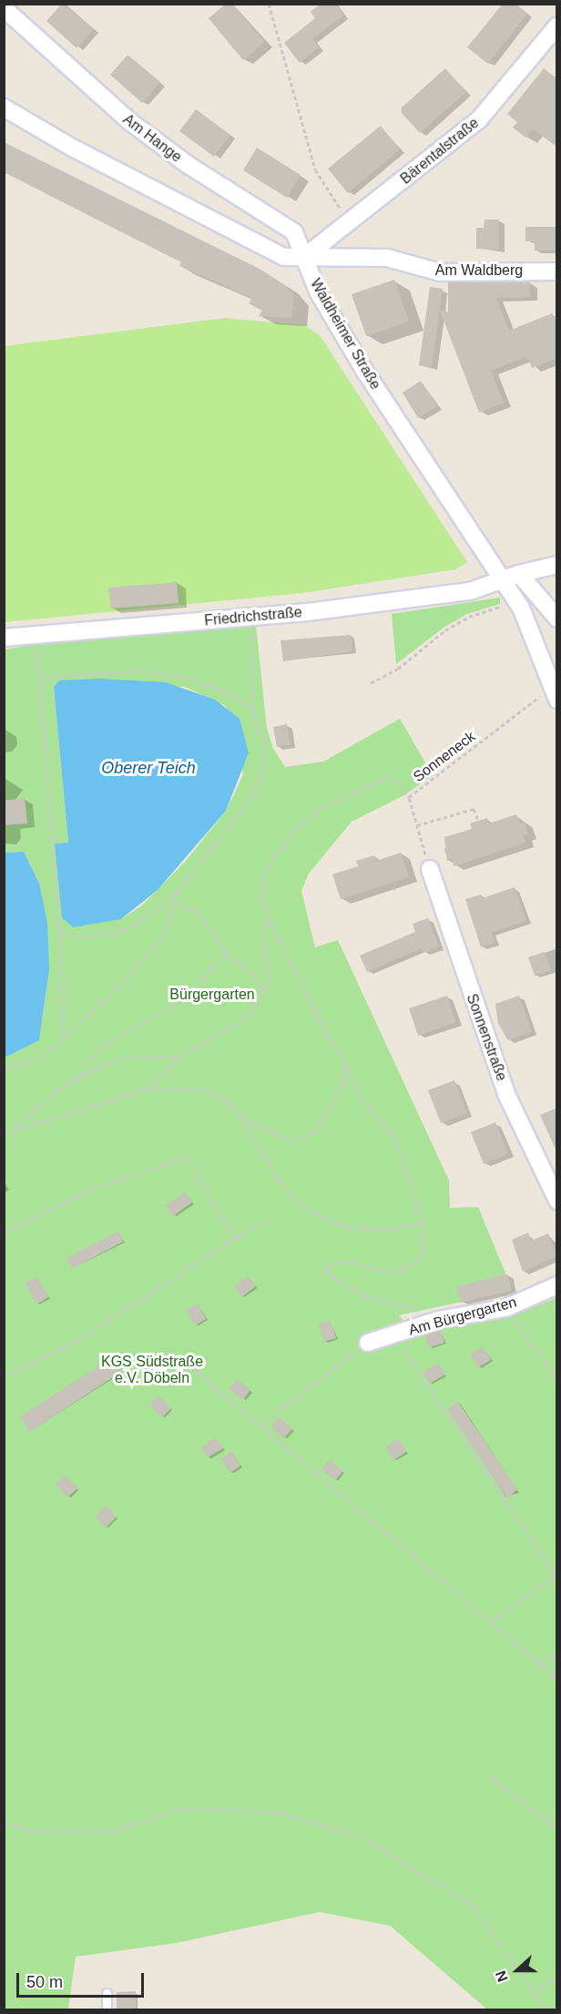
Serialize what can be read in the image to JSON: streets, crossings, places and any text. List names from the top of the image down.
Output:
{
  "streets": {
    "street": [
      "Am Hange",
      "Bärentalstraße",
      "Am Waldberg",
      "Waldheimer Straße",
      "Friedrichstraße",
      "Sonnenstraße",
      "Am Bürgergarten"
    ],
    "path": ["Sonneneck"]
  },
  "crossings": [
    ["Am Hange", "Bärentalstraße"],
    ["Am Hange", "Am Waldberg"],
    ["Am Hange", "Waldheimer Straße"],
    ["Bärentalstraße", "Am Waldberg"],
    ["Bärentalstraße", "Waldheimer Straße"],
    ["Am Waldberg", "Waldheimer Straße"],
    ["Waldheimer Straße", "Friedrichstraße"],
    ["Waldheimer Straße", "Sonneneck"],
    ["Sonneneck", "Sonnenstraße"]
  ],
  "water": ["Oberer Teich"],
  "parks": ["Bürgergarten", "KGS Südstraße e.V. Döbeln"],
  "scale_bar": "50 m",
  "north": "left"
}
